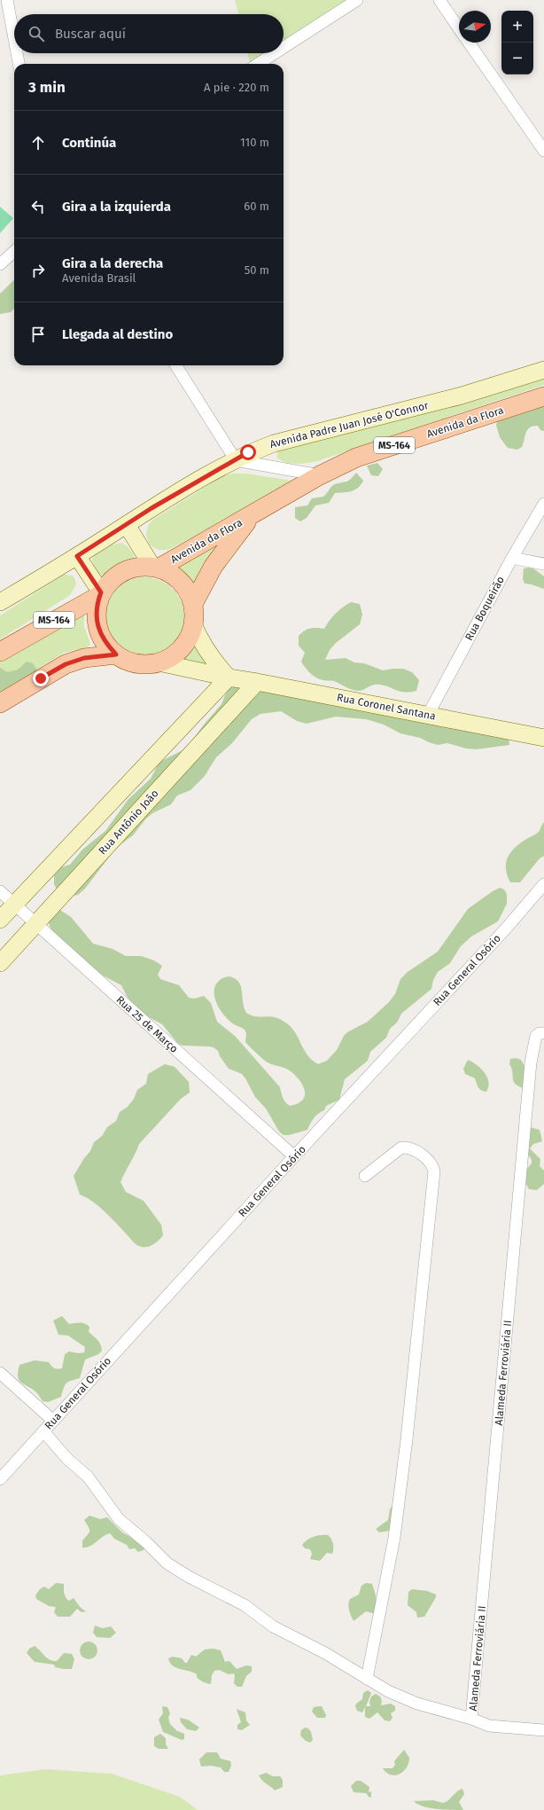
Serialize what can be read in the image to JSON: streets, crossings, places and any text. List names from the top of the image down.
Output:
{
  "streets": {
    "main road": [
      "Avenida da Flora",
      "Avenida Padre Juan José O'Connor",
      "MS-164",
      "Rua Coronel Santana",
      "Rua Antônio João"
    ],
    "street": [
      "Rua Boqueirão",
      "Rua General Osório",
      "Rua 25 de Março",
      "Alameda Ferroviária II"
    ]
  },
  "crossings": [
    ["Avenida da Flora", "MS-164"],
    ["Avenida da Flora", "Rua Coronel Santana"],
    ["MS-164", "Rua Coronel Santana"],
    ["Rua Boqueirão", "Rua Coronel Santana"],
    ["Rua Coronel Santana", "Rua Antônio João"],
    ["Rua Antônio João", "Rua 25 de Março"],
    ["Rua General Osório", "Rua 25 de Março"]
  ],
  "north": "right",
  "page": {
    "map_buttons": ["+", "−"],
    "search": "Buscar aquí",
    "heading": ["3 min", "A pie · 220 m"],
    "list": [
      ["Continúa", "110 m"],
      ["Gira a la izquierda", "60 m"],
      ["Gira a la derecha", "Avenida Brasil", "50 m"],
      "Llegada al destino"
    ]
  }
}
